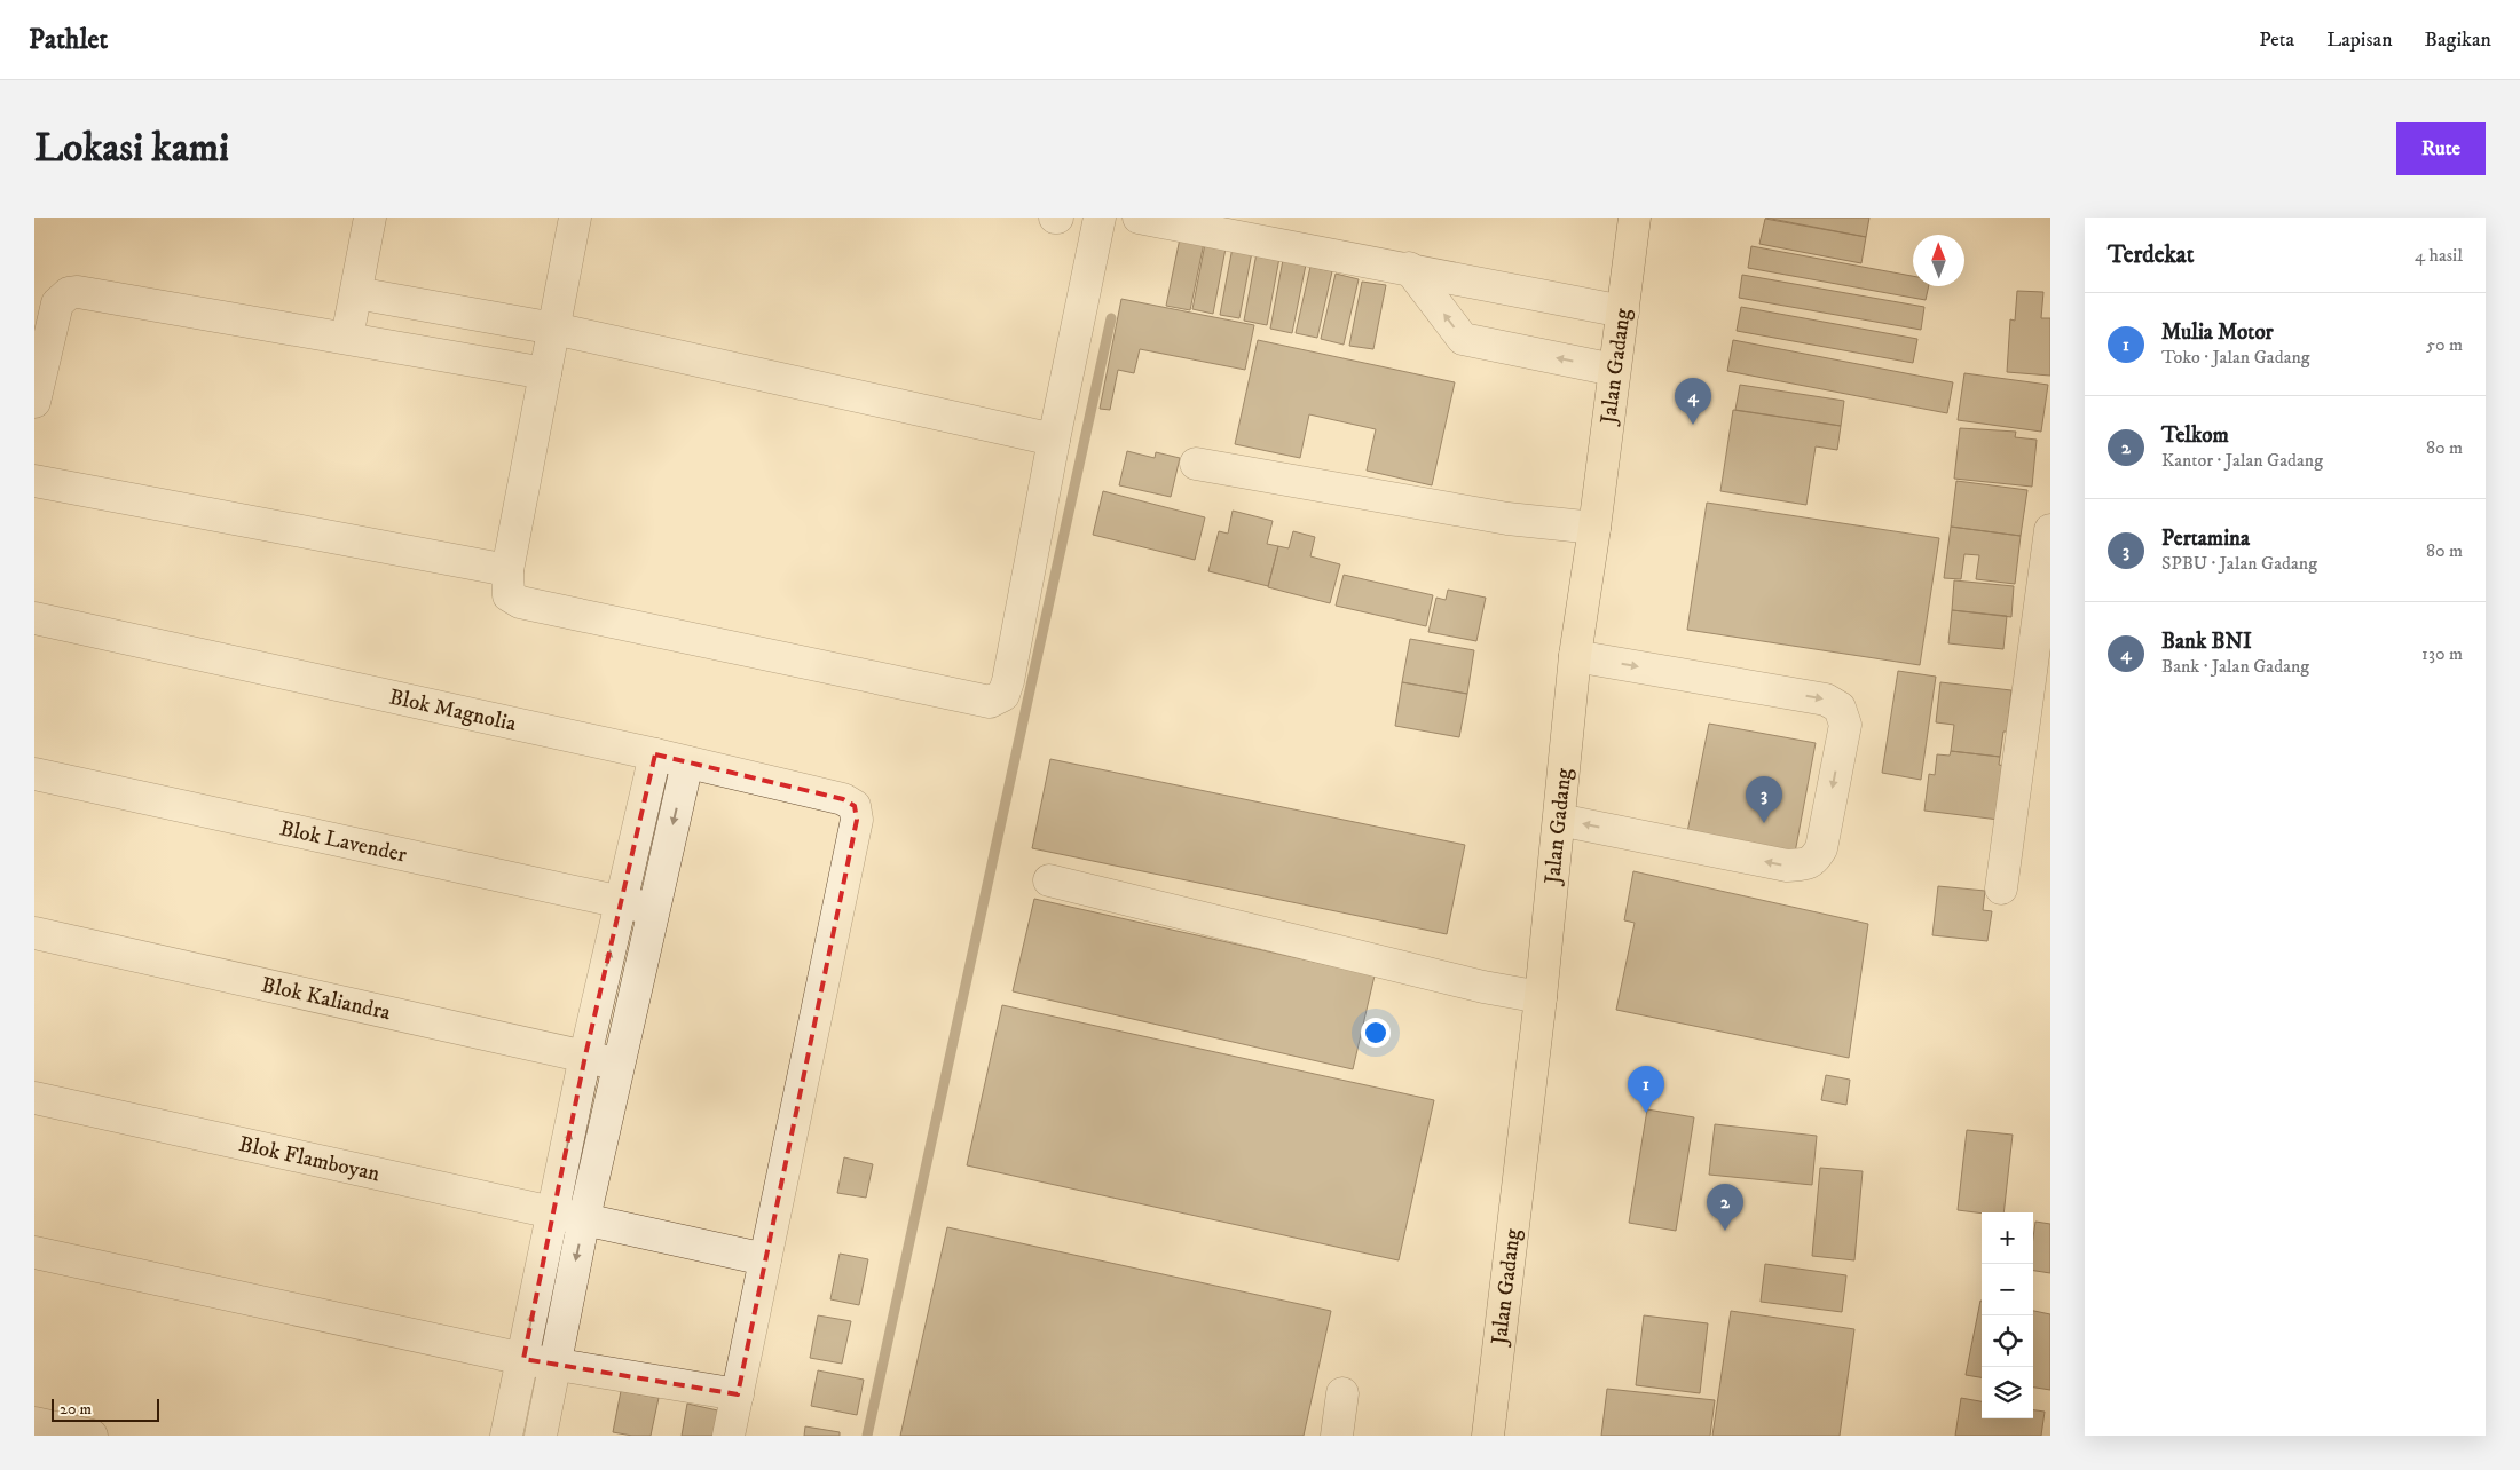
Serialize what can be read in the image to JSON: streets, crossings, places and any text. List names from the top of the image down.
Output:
{
  "streets": {
    "highway": ["Jalan Gadang"],
    "street": [
      "Blok Magnolia",
      "Blok Lavender",
      "Blok Kaliandra",
      "Blok Flamboyan"
    ]
  },
  "crossings": [
    ["Blok Magnolia", "Blok Flamboyan"]
  ],
  "scale_bar": "20 m",
  "north": "top",
  "page": {
    "header": "Pathlet",
    "nav": ["Peta", "Lapisan", "Bagikan"],
    "buttons": "Rute",
    "title": "Lokasi kami",
    "heading": ["Terdekat", "4 hasil"],
    "list": [
      {
        "mark": "1",
        "name": "Mulia Motor",
        "note": "Toko · Jalan Gadang",
        "value": "50 m"
      },
      {
        "mark": "2",
        "name": "Telkom",
        "note": "Kantor · Jalan Gadang",
        "value": "80 m"
      },
      {
        "mark": "3",
        "name": "Pertamina",
        "note": "SPBU · Jalan Gadang",
        "value": "80 m"
      },
      {
        "mark": "4",
        "name": "Bank BNI",
        "note": "Bank · Jalan Gadang",
        "value": "130 m"
      }
    ],
    "pins": [
      "4",
      "3",
      "1",
      "2"
    ],
    "map_buttons": ["+", "−"],
    "scale": "20 m"
  }
}
